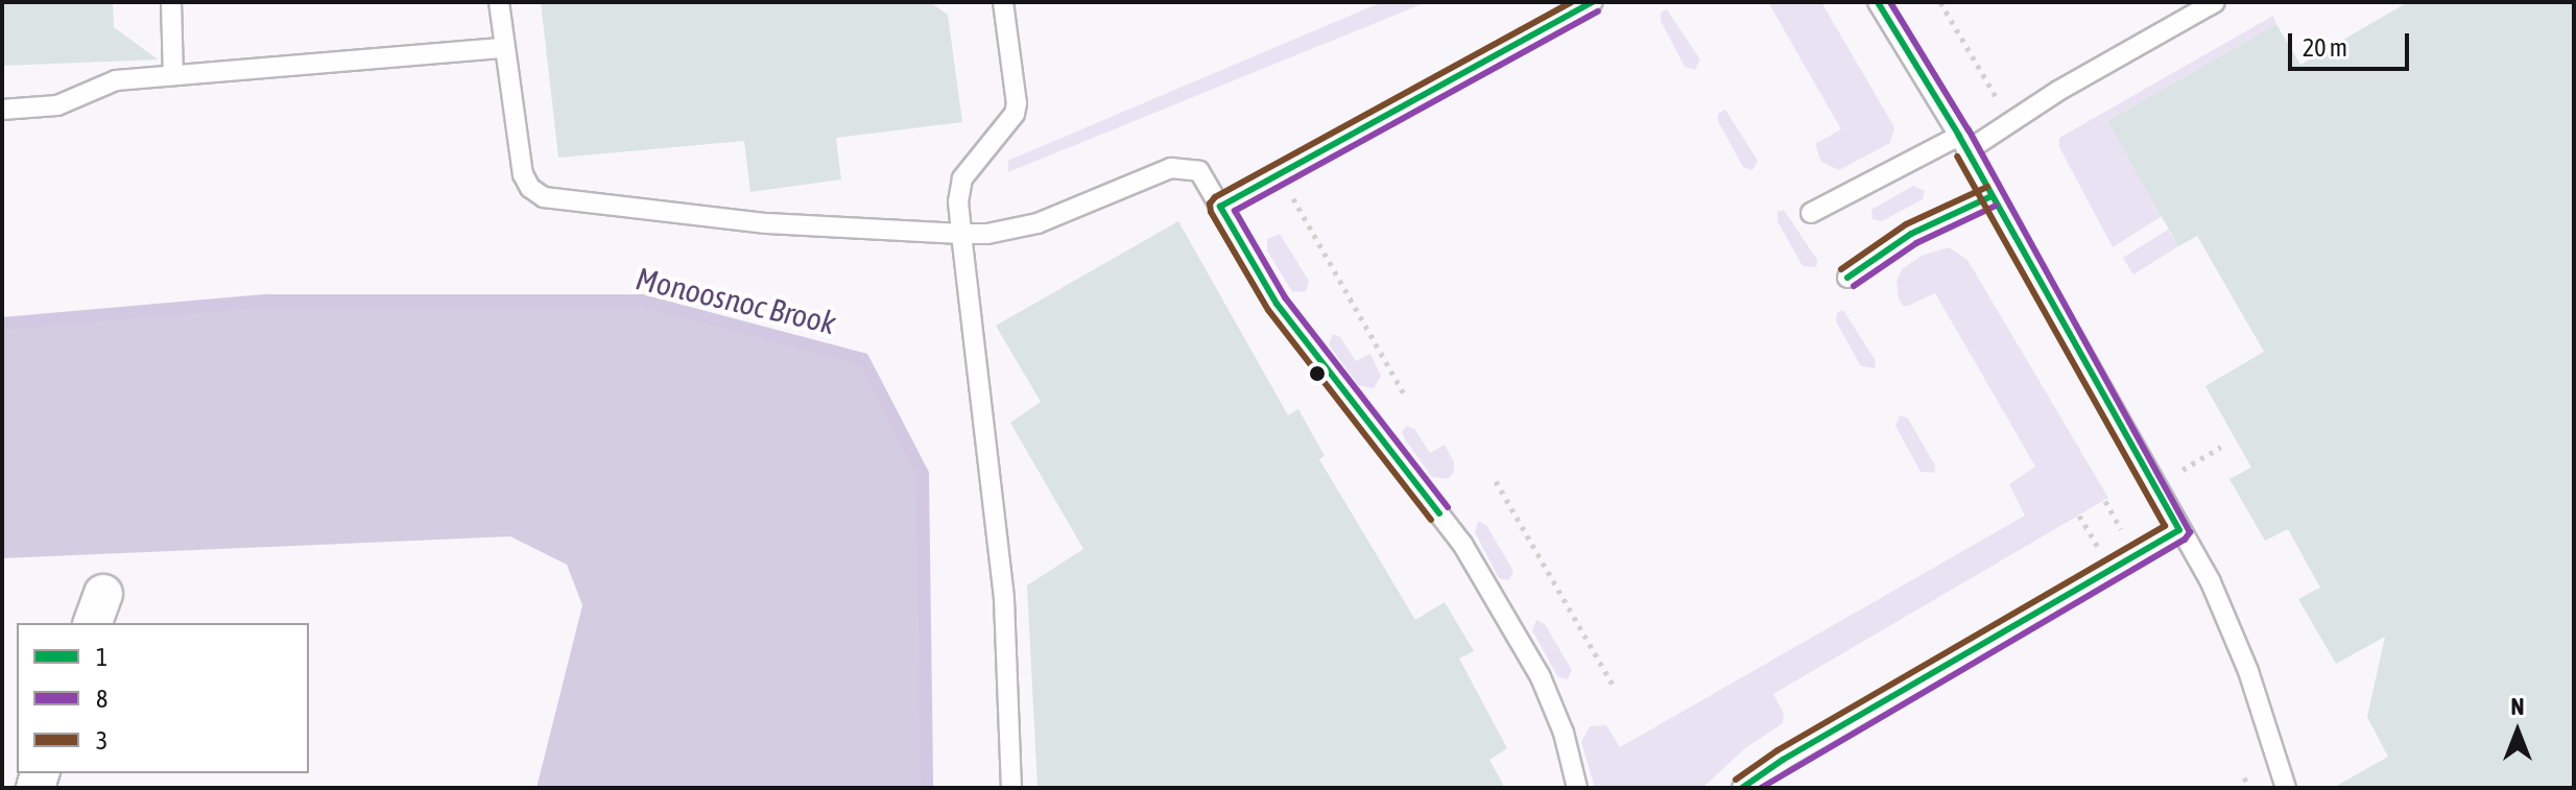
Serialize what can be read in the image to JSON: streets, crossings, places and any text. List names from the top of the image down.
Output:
{
  "water": ["Monoosnoc Brook"],
  "lines": ["transit line 1", "transit line 8", "transit line 3"],
  "legend": ["1", "8", "3"],
  "scale_bar": "20 m",
  "north": "top"
}
